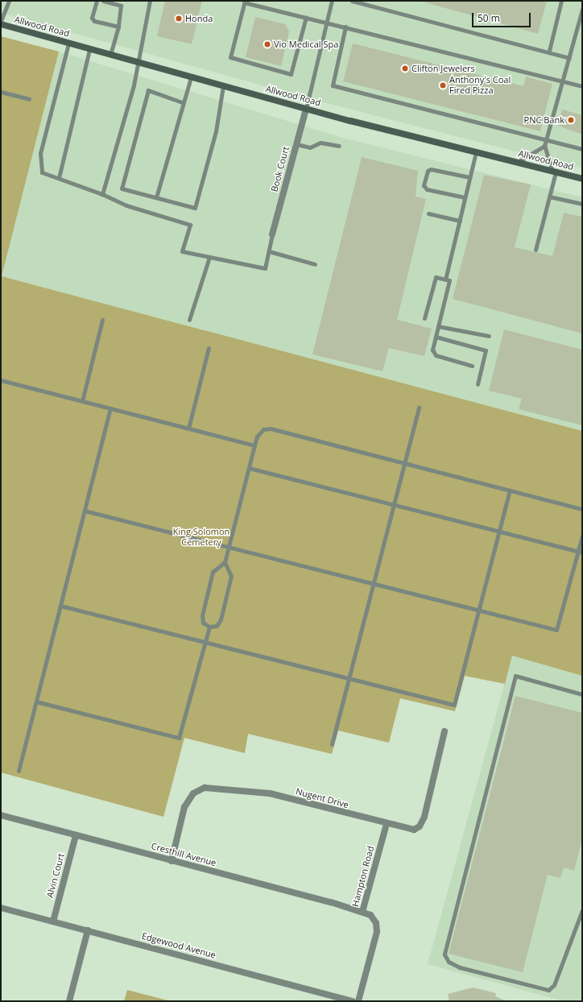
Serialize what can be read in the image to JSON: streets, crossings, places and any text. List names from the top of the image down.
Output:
{
  "streets": {
    "main road": ["Allwood Road"],
    "street": [
      "Book Court",
      "Nugent Drive",
      "Cresthill Avenue",
      "Alvin Court",
      "Hampton Road",
      "Edgewood Avenue"
    ]
  },
  "crossings": [
    ["Allwood Road", "Book Court"],
    ["Nugent Drive", "Cresthill Avenue"],
    ["Nugent Drive", "Hampton Road"],
    ["Cresthill Avenue", "Alvin Court"],
    ["Cresthill Avenue", "Hampton Road"],
    ["Alvin Court", "Edgewood Avenue"]
  ],
  "parks": ["King Solomon Cemetery"],
  "places": [
    "Honda",
    "Vio Medical Spa",
    "Clifton Jewelers",
    "Anthony's Coal Fired Pizza",
    "PNC Bank"
  ],
  "scale_bar": "50 m"
}
